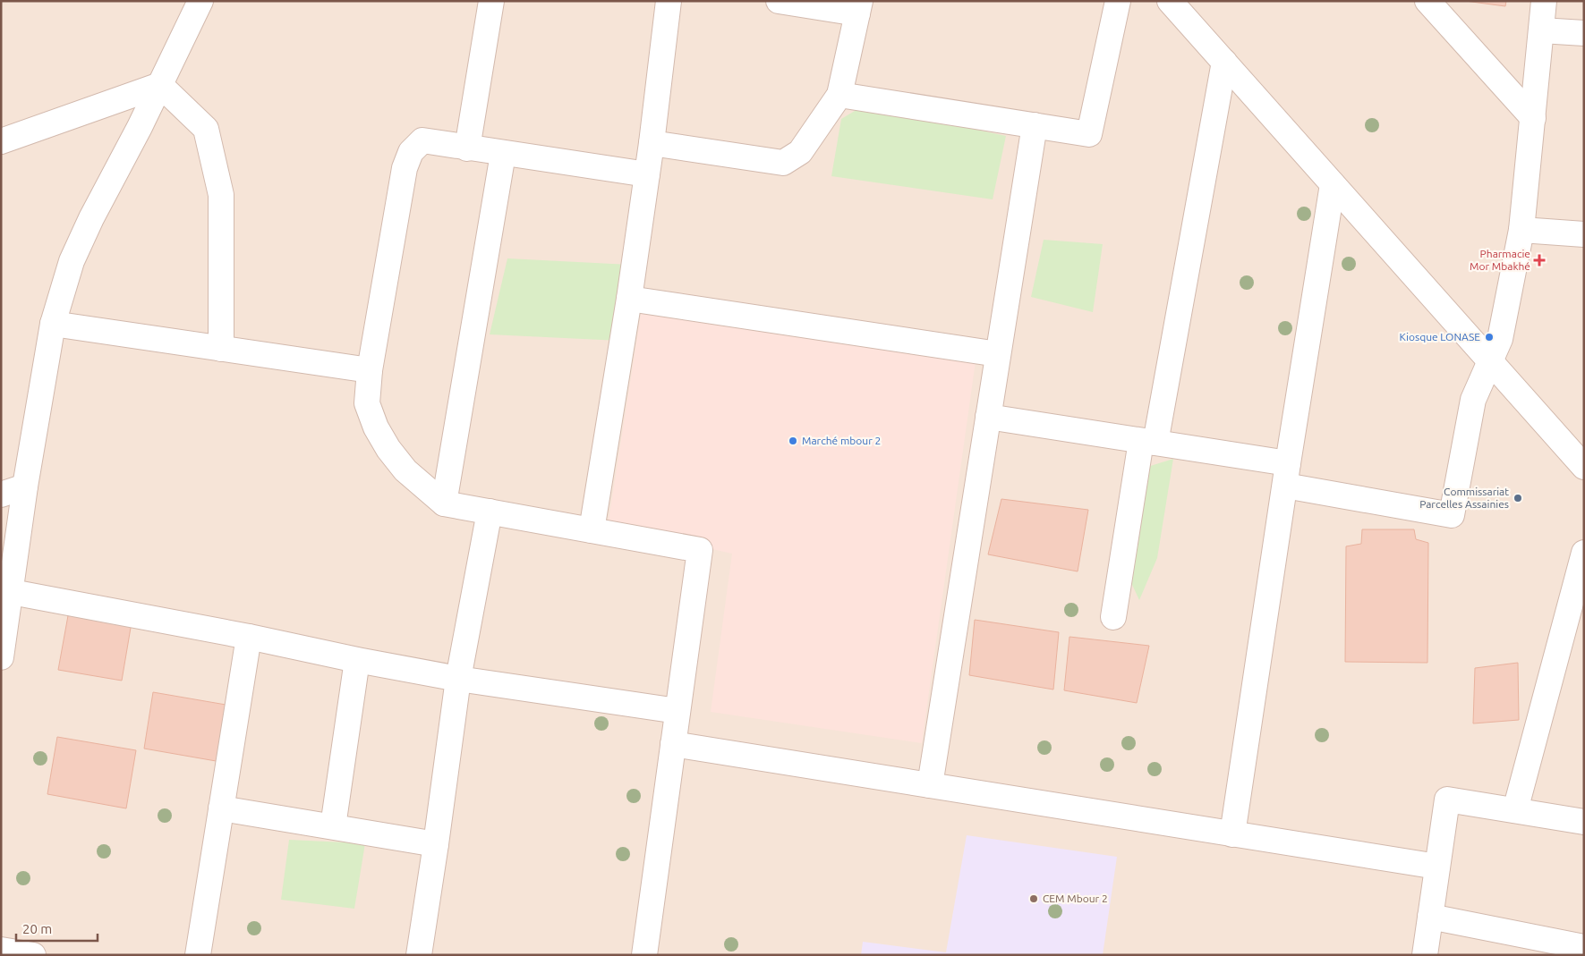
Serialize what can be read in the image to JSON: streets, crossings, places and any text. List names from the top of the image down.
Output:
{
  "places": {
    "health": ["Pharmacie Mor Mbakhé"],
    "other": [
      "Kiosque LONASE",
      "Marché mbour 2",
      "Commissariat Parcelles Assainies",
      "CEM Mbour 2"
    ]
  },
  "scale_bar": "20 m"
}
